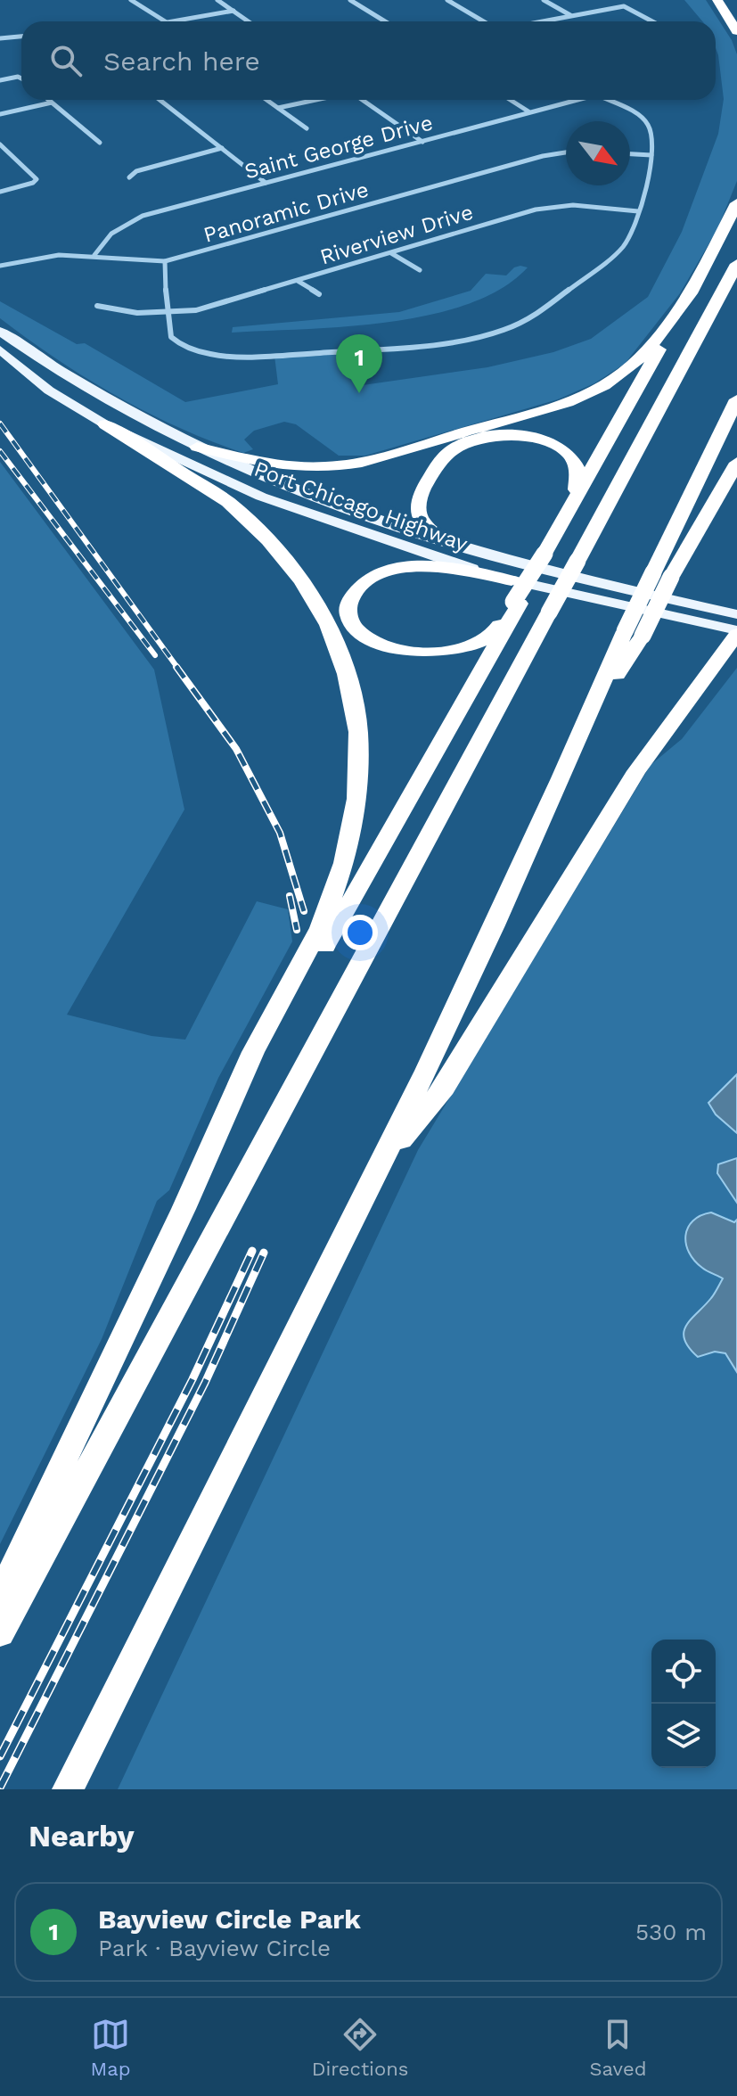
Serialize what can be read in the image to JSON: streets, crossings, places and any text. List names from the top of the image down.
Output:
{
  "streets": {
    "main road": ["Port Chicago Highway"],
    "street": ["Saint George Drive", "Panoramic Drive", "Riverview Drive"]
  },
  "crossings": [
    ["Saint George Drive", "Panoramic Drive"]
  ],
  "north": "bottom right",
  "page": {
    "search": "Search here",
    "pins": "1",
    "heading": "Nearby",
    "list": [
      {
        "mark": "1",
        "name": "Bayview Circle Park",
        "note": "Park · Bayview Circle",
        "value": "530 m"
      }
    ],
    "nav": ["Map", "Directions", "Saved"]
  }
}
